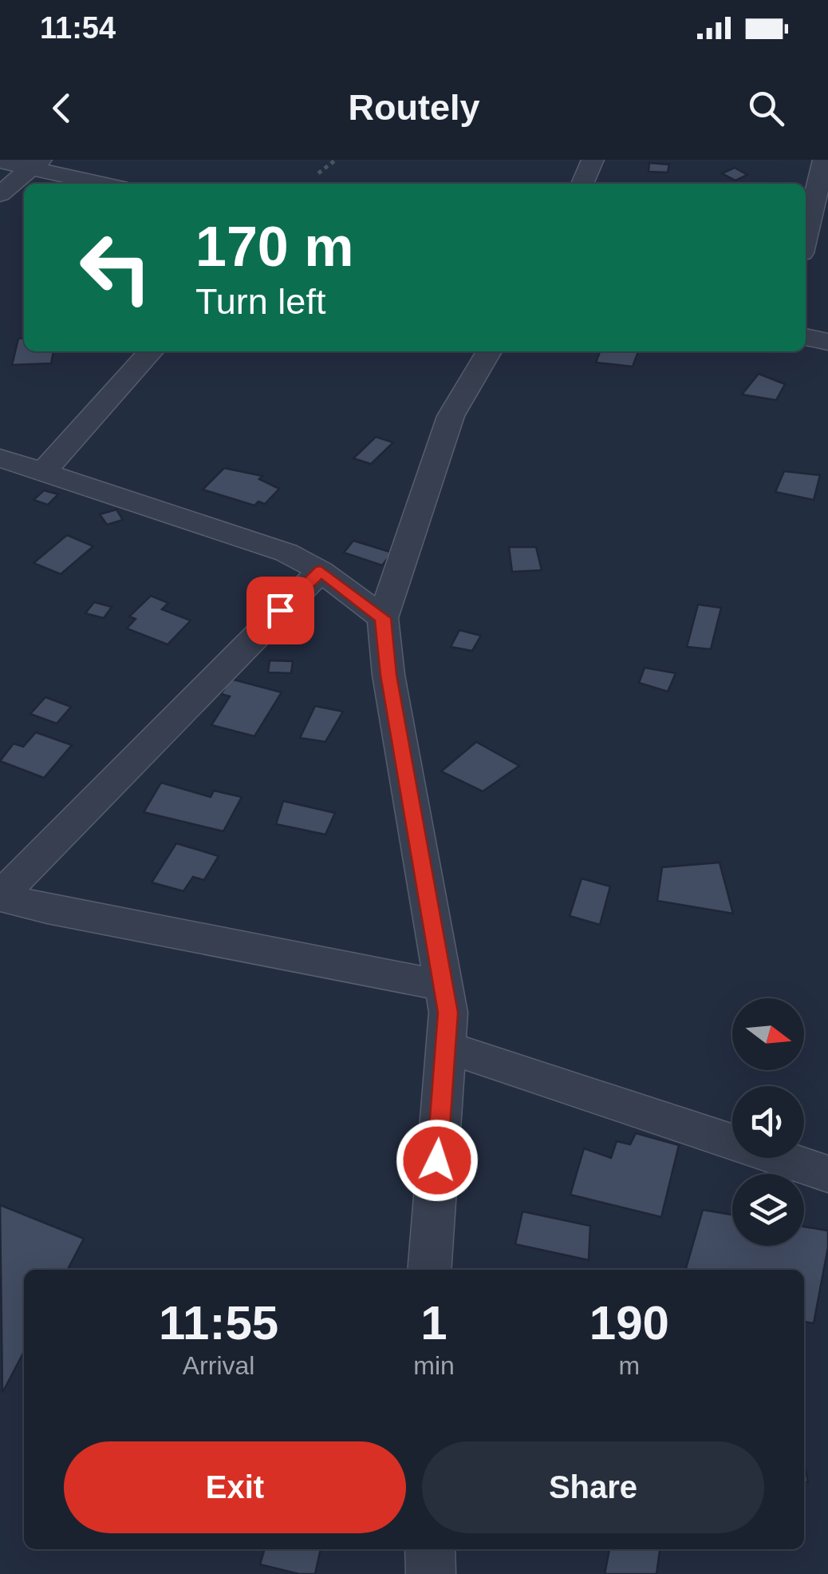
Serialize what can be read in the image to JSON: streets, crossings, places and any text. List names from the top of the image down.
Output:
{
  "north": "right",
  "page": {
    "status": "11:54",
    "header": "Routely",
    "turn": ["170 m", "Turn left"],
    "eta": [
      "11:55",
      "Arrival",
      "1",
      "min",
      "190",
      "m"
    ],
    "buttons": ["Exit", "Share"]
  }
}
